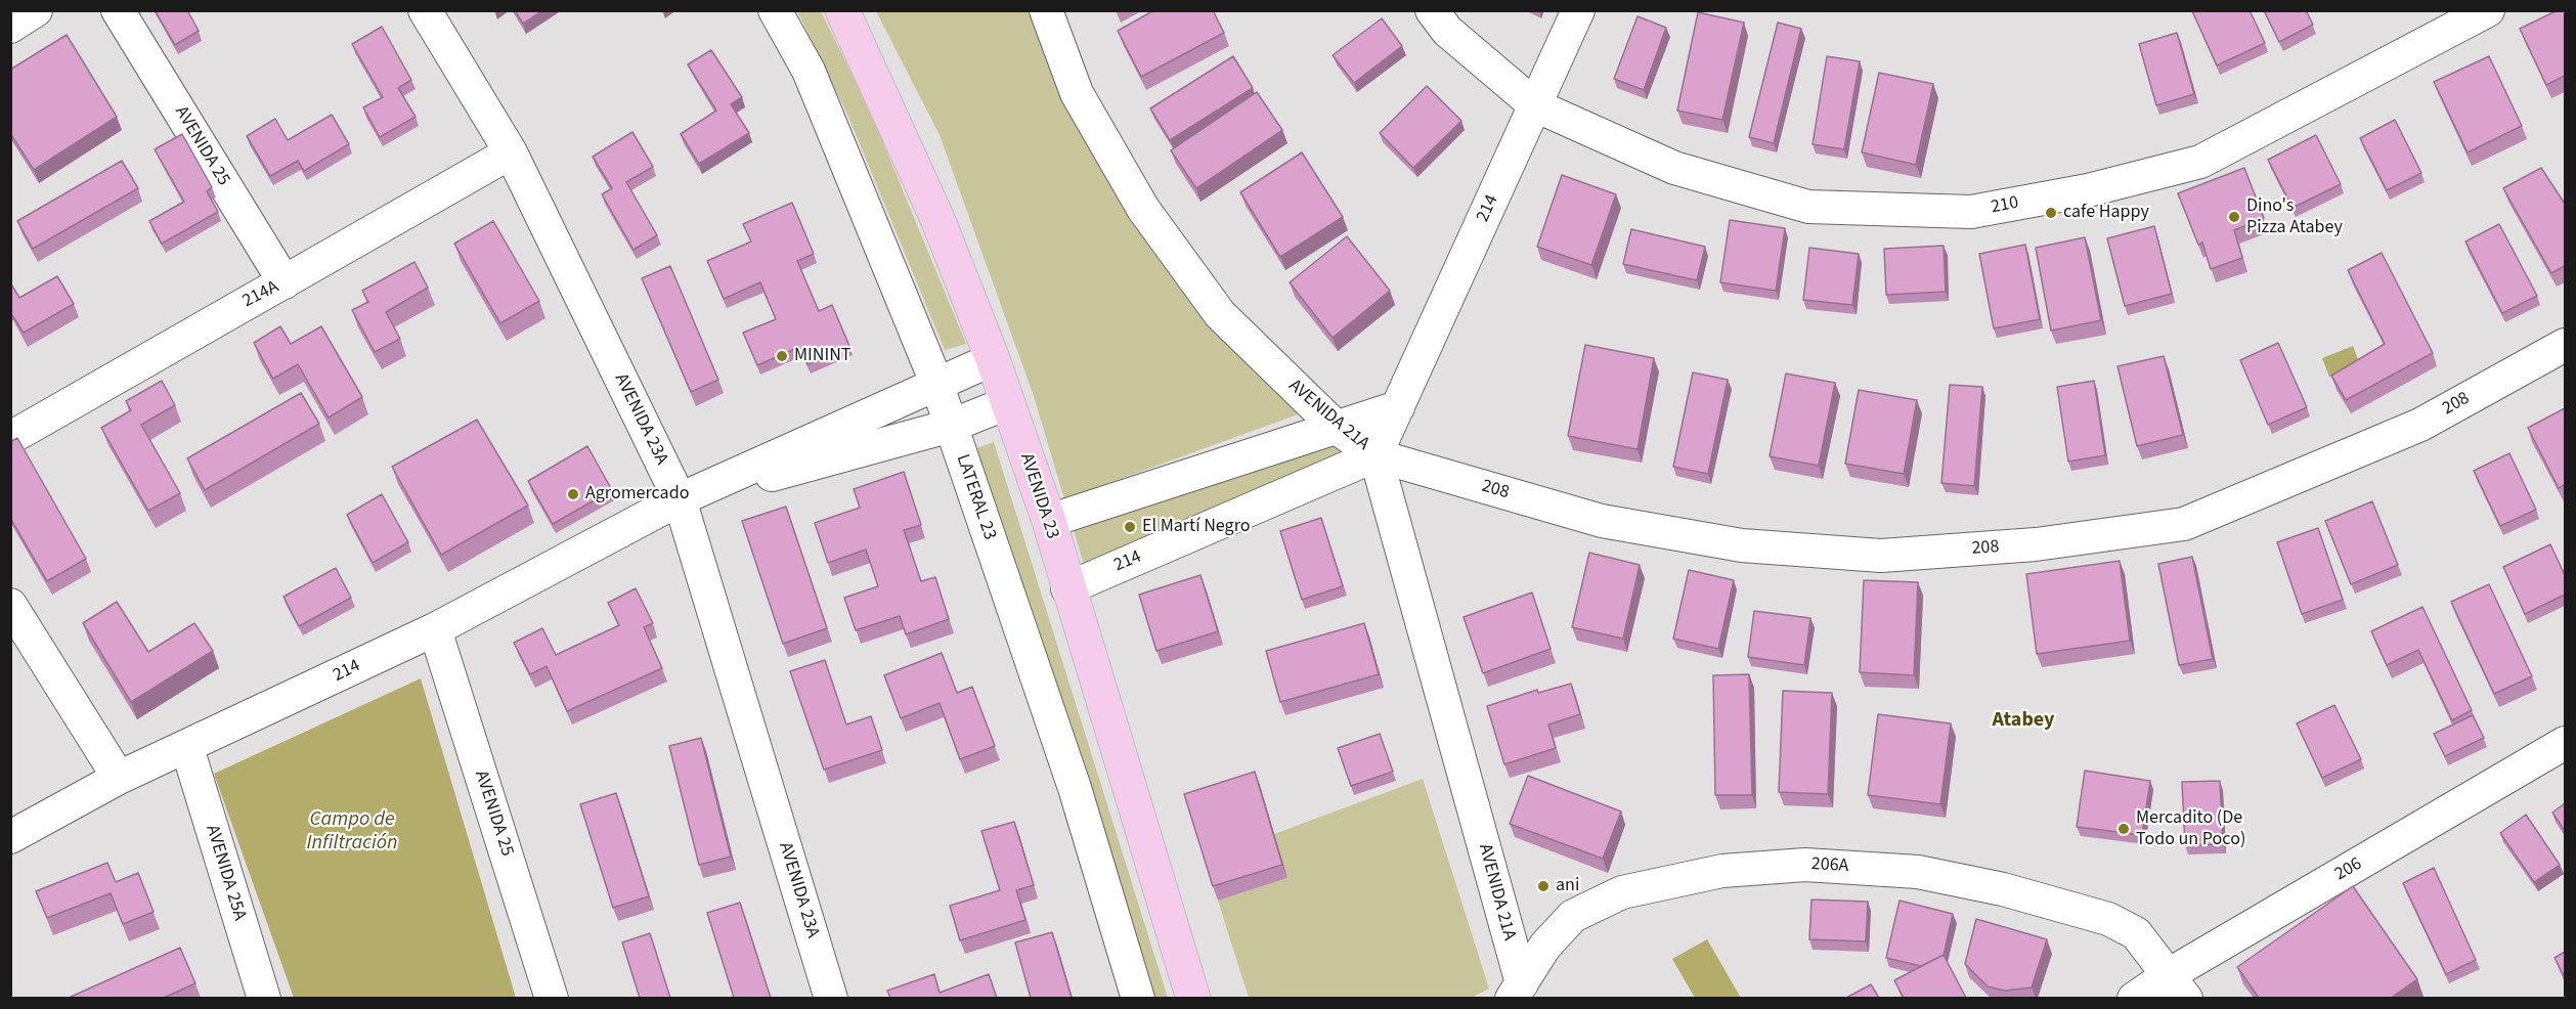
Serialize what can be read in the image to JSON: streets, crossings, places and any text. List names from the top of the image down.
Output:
{
  "streets": {
    "main road": ["AVENIDA 23"],
    "street": [
      "AVENIDA 25",
      "210",
      "214",
      "214A",
      "208",
      "AVENIDA 21A",
      "AVENIDA 23A",
      "LATERAL 23",
      "206A",
      "206",
      "AVENIDA 25A"
    ]
  },
  "crossings": [
    ["AVENIDA 25", "214"],
    ["AVENIDA 25", "214A"],
    ["210", "214"],
    ["214", "208"],
    ["214", "AVENIDA 21A"],
    ["214", "AVENIDA 23A"],
    ["214", "AVENIDA 23"],
    ["214", "LATERAL 23"],
    ["214", "AVENIDA 25A"],
    ["214A", "AVENIDA 23A"],
    ["208", "AVENIDA 21A"],
    ["AVENIDA 21A", "206A"],
    ["206A", "206"]
  ],
  "districts": ["Atabey"],
  "water": ["Campo de Infiltración"],
  "places": [
    "cafe Happy",
    "Dino's Pizza Atabey",
    "MININT",
    "Agromercado",
    "El Martí Negro",
    "Mercadito (De Todo un Poco)",
    "ani"
  ]
}
